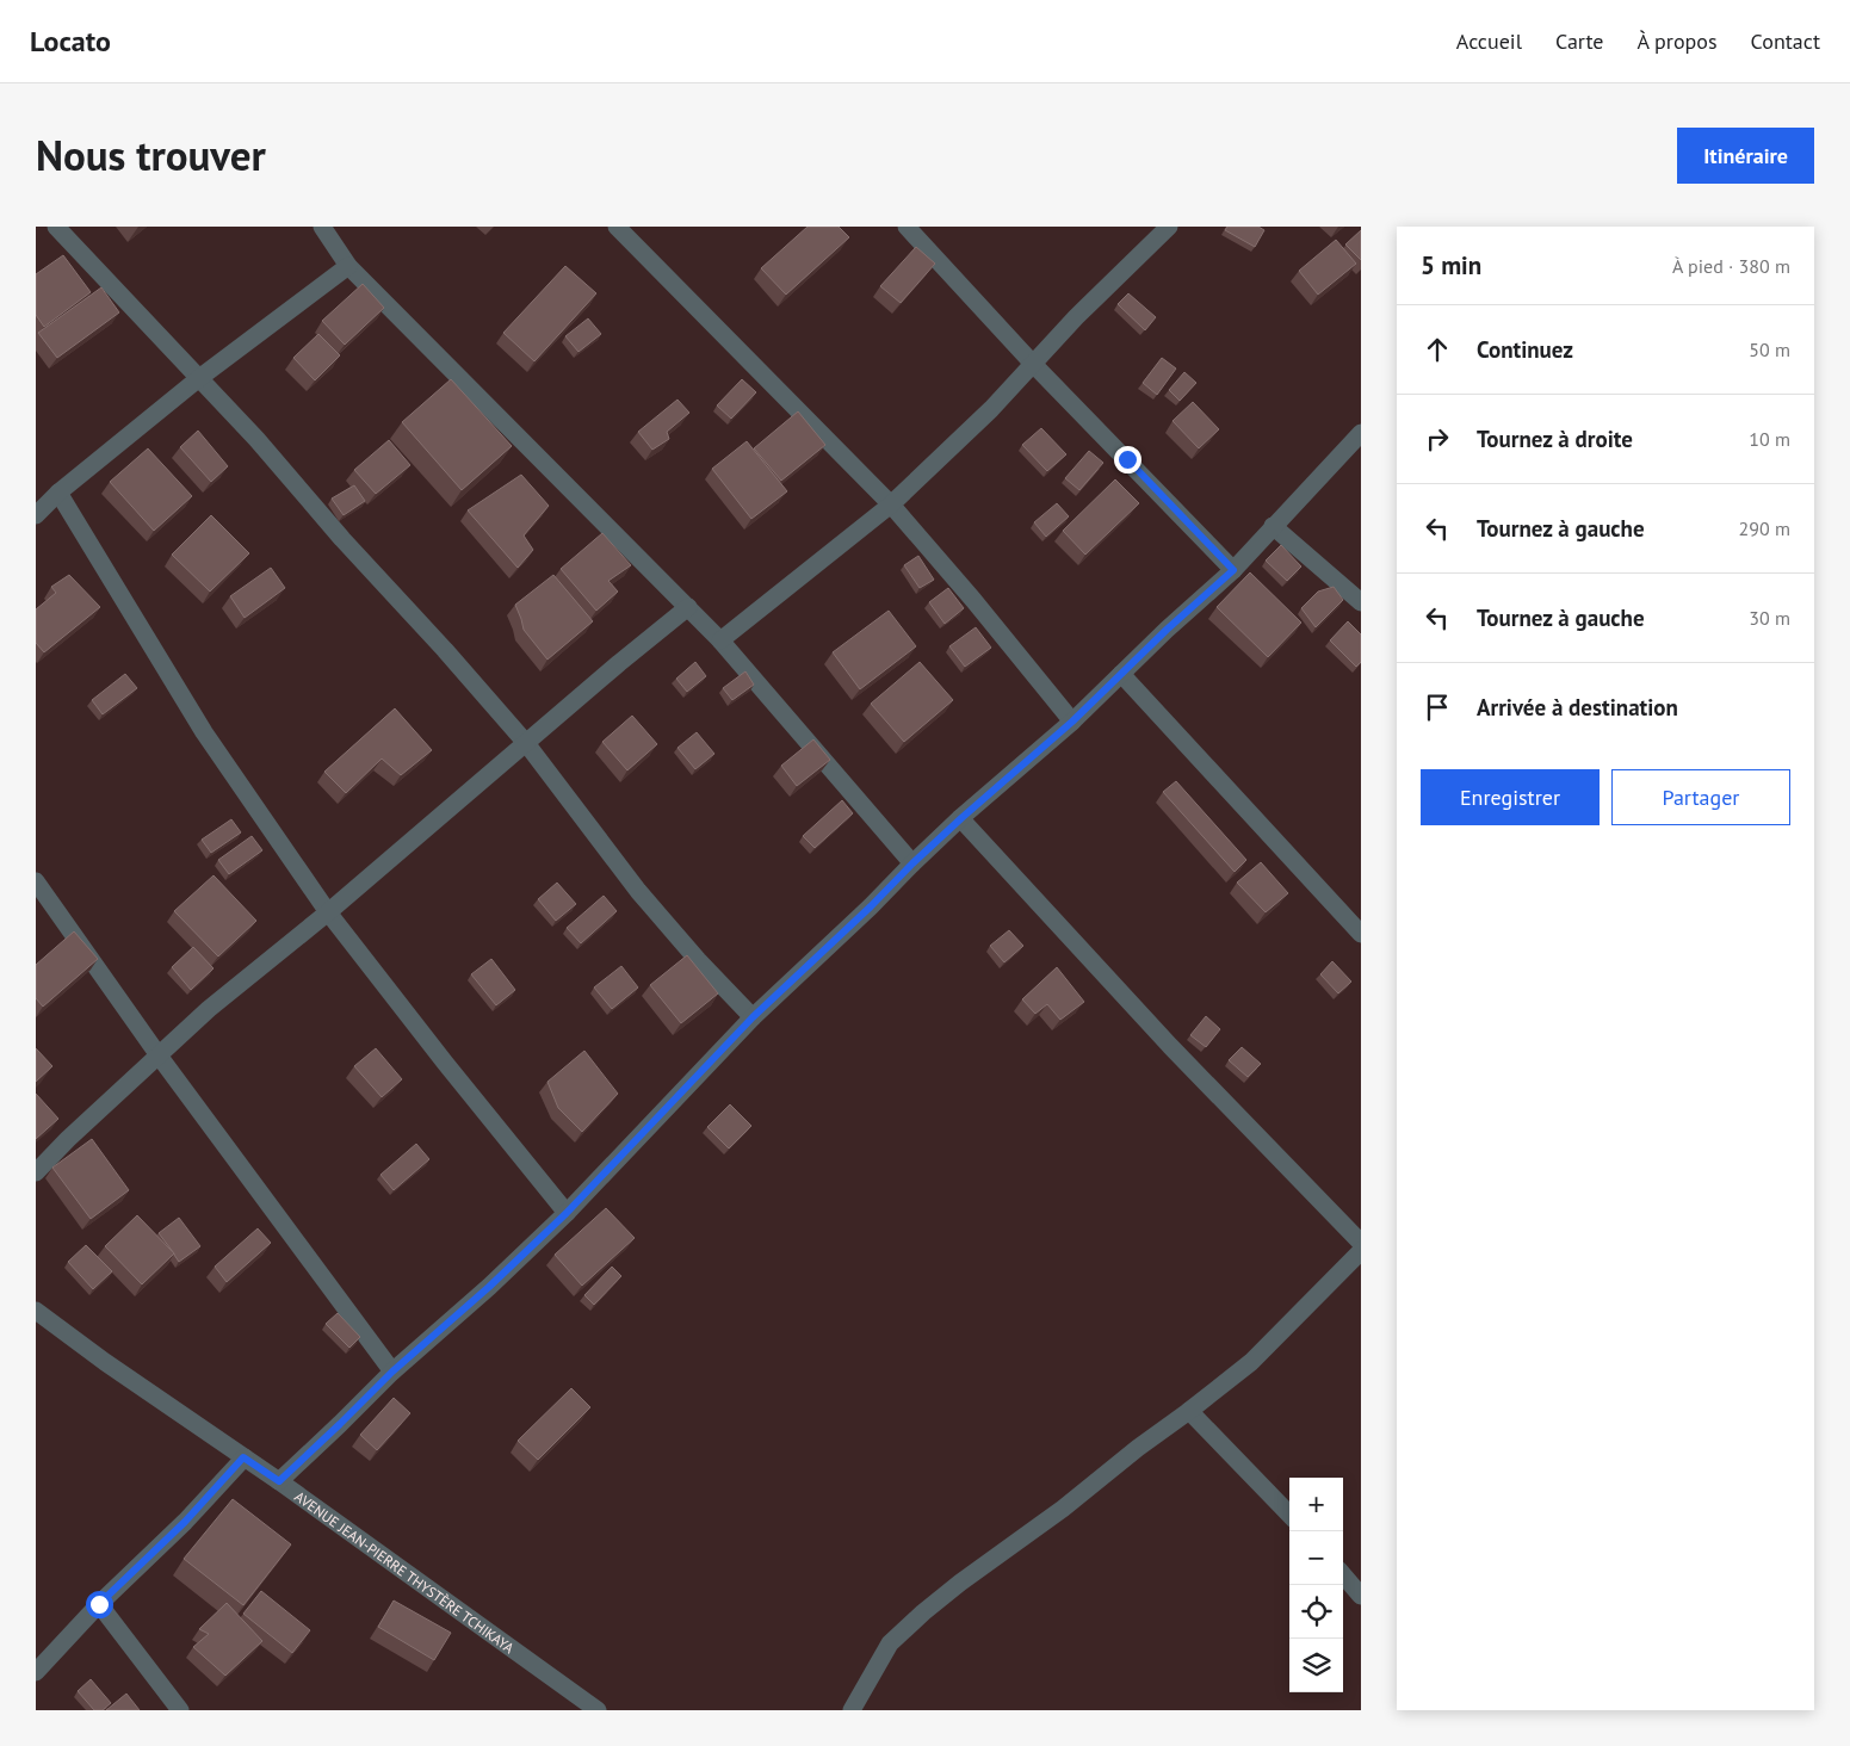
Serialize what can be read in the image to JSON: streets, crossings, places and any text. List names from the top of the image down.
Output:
{
  "streets": {
    "street": ["AVENUE JEAN-PIERRE THYSTÈRE TCHIKAYA"]
  },
  "page": {
    "header": "Locato",
    "nav": [
      "Accueil",
      "Carte",
      "À propos",
      "Contact"
    ],
    "title": "Nous trouver",
    "buttons": [
      "Itinéraire",
      ["Enregistrer", "Partager"]
    ],
    "heading": ["5 min", "À pied · 380 m"],
    "list": [
      ["Continuez", "50 m"],
      ["Tournez à droite", "10 m"],
      ["Tournez à gauche", "290 m"],
      ["Tournez à gauche", "30 m"],
      "Arrivée à destination"
    ],
    "map_buttons": ["+", "−"]
  }
}
